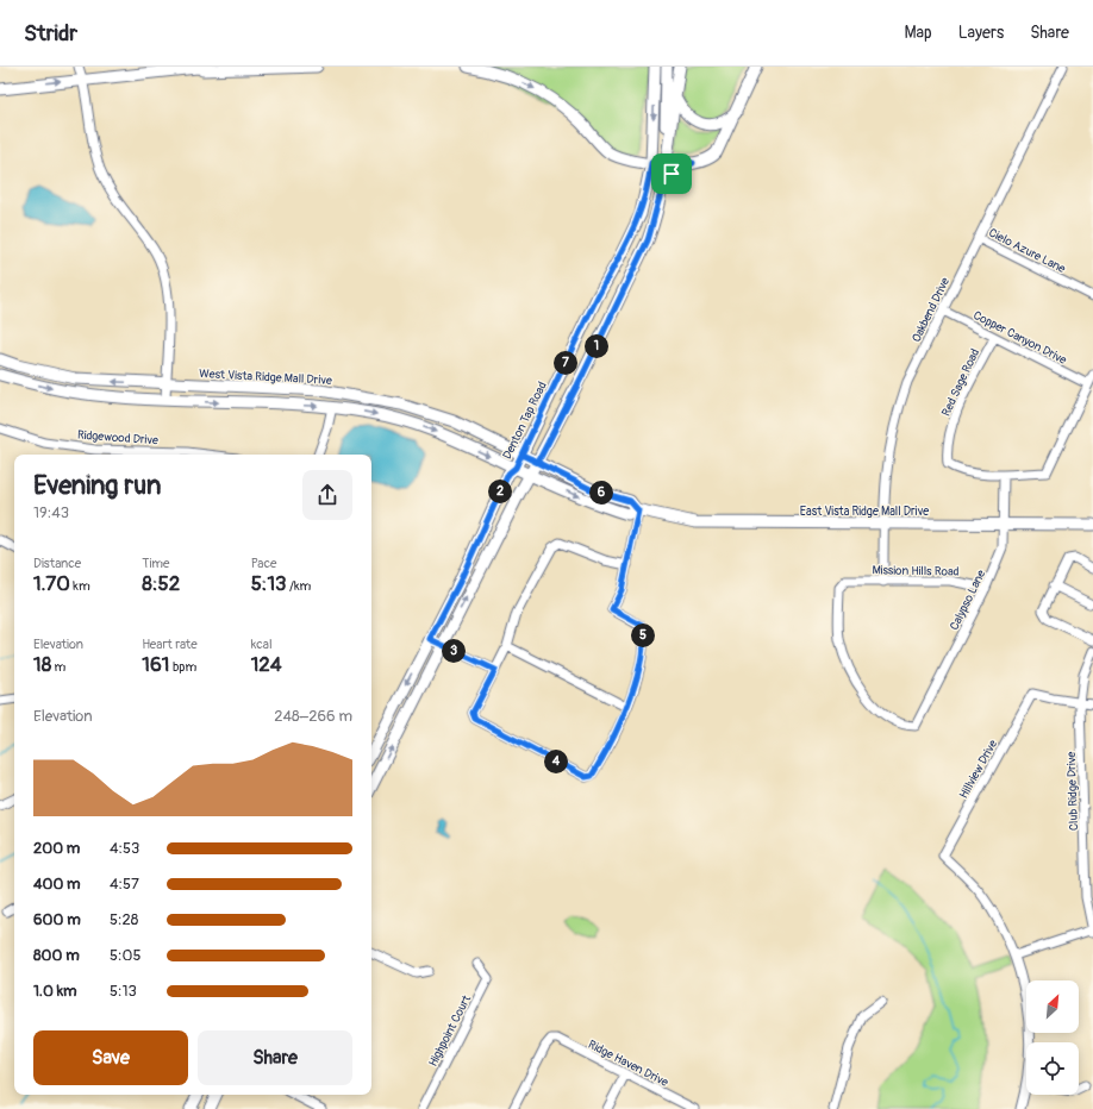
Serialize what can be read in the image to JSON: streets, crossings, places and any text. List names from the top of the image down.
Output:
{
  "streets": {
    "main road": ["West Vista Ridge Mall Drive", "Denton Tap Road", "East Vista Ridge Mall Drive"],
    "street": [
      "Cielo Azure Lane",
      "Oakbend Drive",
      "Copper Canyon Drive",
      "Red Sage Road",
      "Ridgewood Drive",
      "Mission Hills Road",
      "Calypso Lane",
      "Hillview Drive",
      "Club Ridge Drive",
      "Highpoint Court",
      "Ridge Haven Drive"
    ]
  },
  "crossings": [
    ["Cielo Azure Lane", "Oakbend Drive"],
    ["Oakbend Drive", "Copper Canyon Drive"],
    ["Oakbend Drive", "East Vista Ridge Mall Drive"],
    ["Oakbend Drive", "Mission Hills Road"],
    ["Copper Canyon Drive", "Red Sage Road"],
    ["West Vista Ridge Mall Drive", "Denton Tap Road"],
    ["West Vista Ridge Mall Drive", "East Vista Ridge Mall Drive"],
    ["Red Sage Road", "Calypso Lane"],
    ["Denton Tap Road", "East Vista Ridge Mall Drive"],
    ["East Vista Ridge Mall Drive", "Calypso Lane"],
    ["Mission Hills Road", "Calypso Lane"],
    ["Hillview Drive", "Club Ridge Drive"]
  ],
  "north": "top right",
  "page": {
    "header": "Stridr",
    "nav": ["Map", "Layers", "Share"],
    "pins": [
      "1",
      "7",
      "2",
      "6",
      "5",
      "3",
      "4"
    ],
    "heading": ["Evening run", "19:43"],
    "stats": [
      ["Distance", "1.70 km"],
      ["Time", "8:52"],
      ["Pace", "5:13 /km"],
      ["Elevation", "18 m"],
      ["Heart rate", "161 bpm"],
      ["kcal", "124"]
    ],
    "chart": ["Elevation", "248–266 m"],
    "list": [
      {
        "name": "200 m",
        "note": "4:53"
      },
      {
        "name": "400 m",
        "note": "4:57"
      },
      {
        "name": "600 m",
        "note": "5:28"
      },
      {
        "name": "800 m",
        "note": "5:05"
      },
      {
        "name": "1.0 km",
        "note": "5:13"
      }
    ],
    "buttons": ["Save", "Share"]
  }
}
